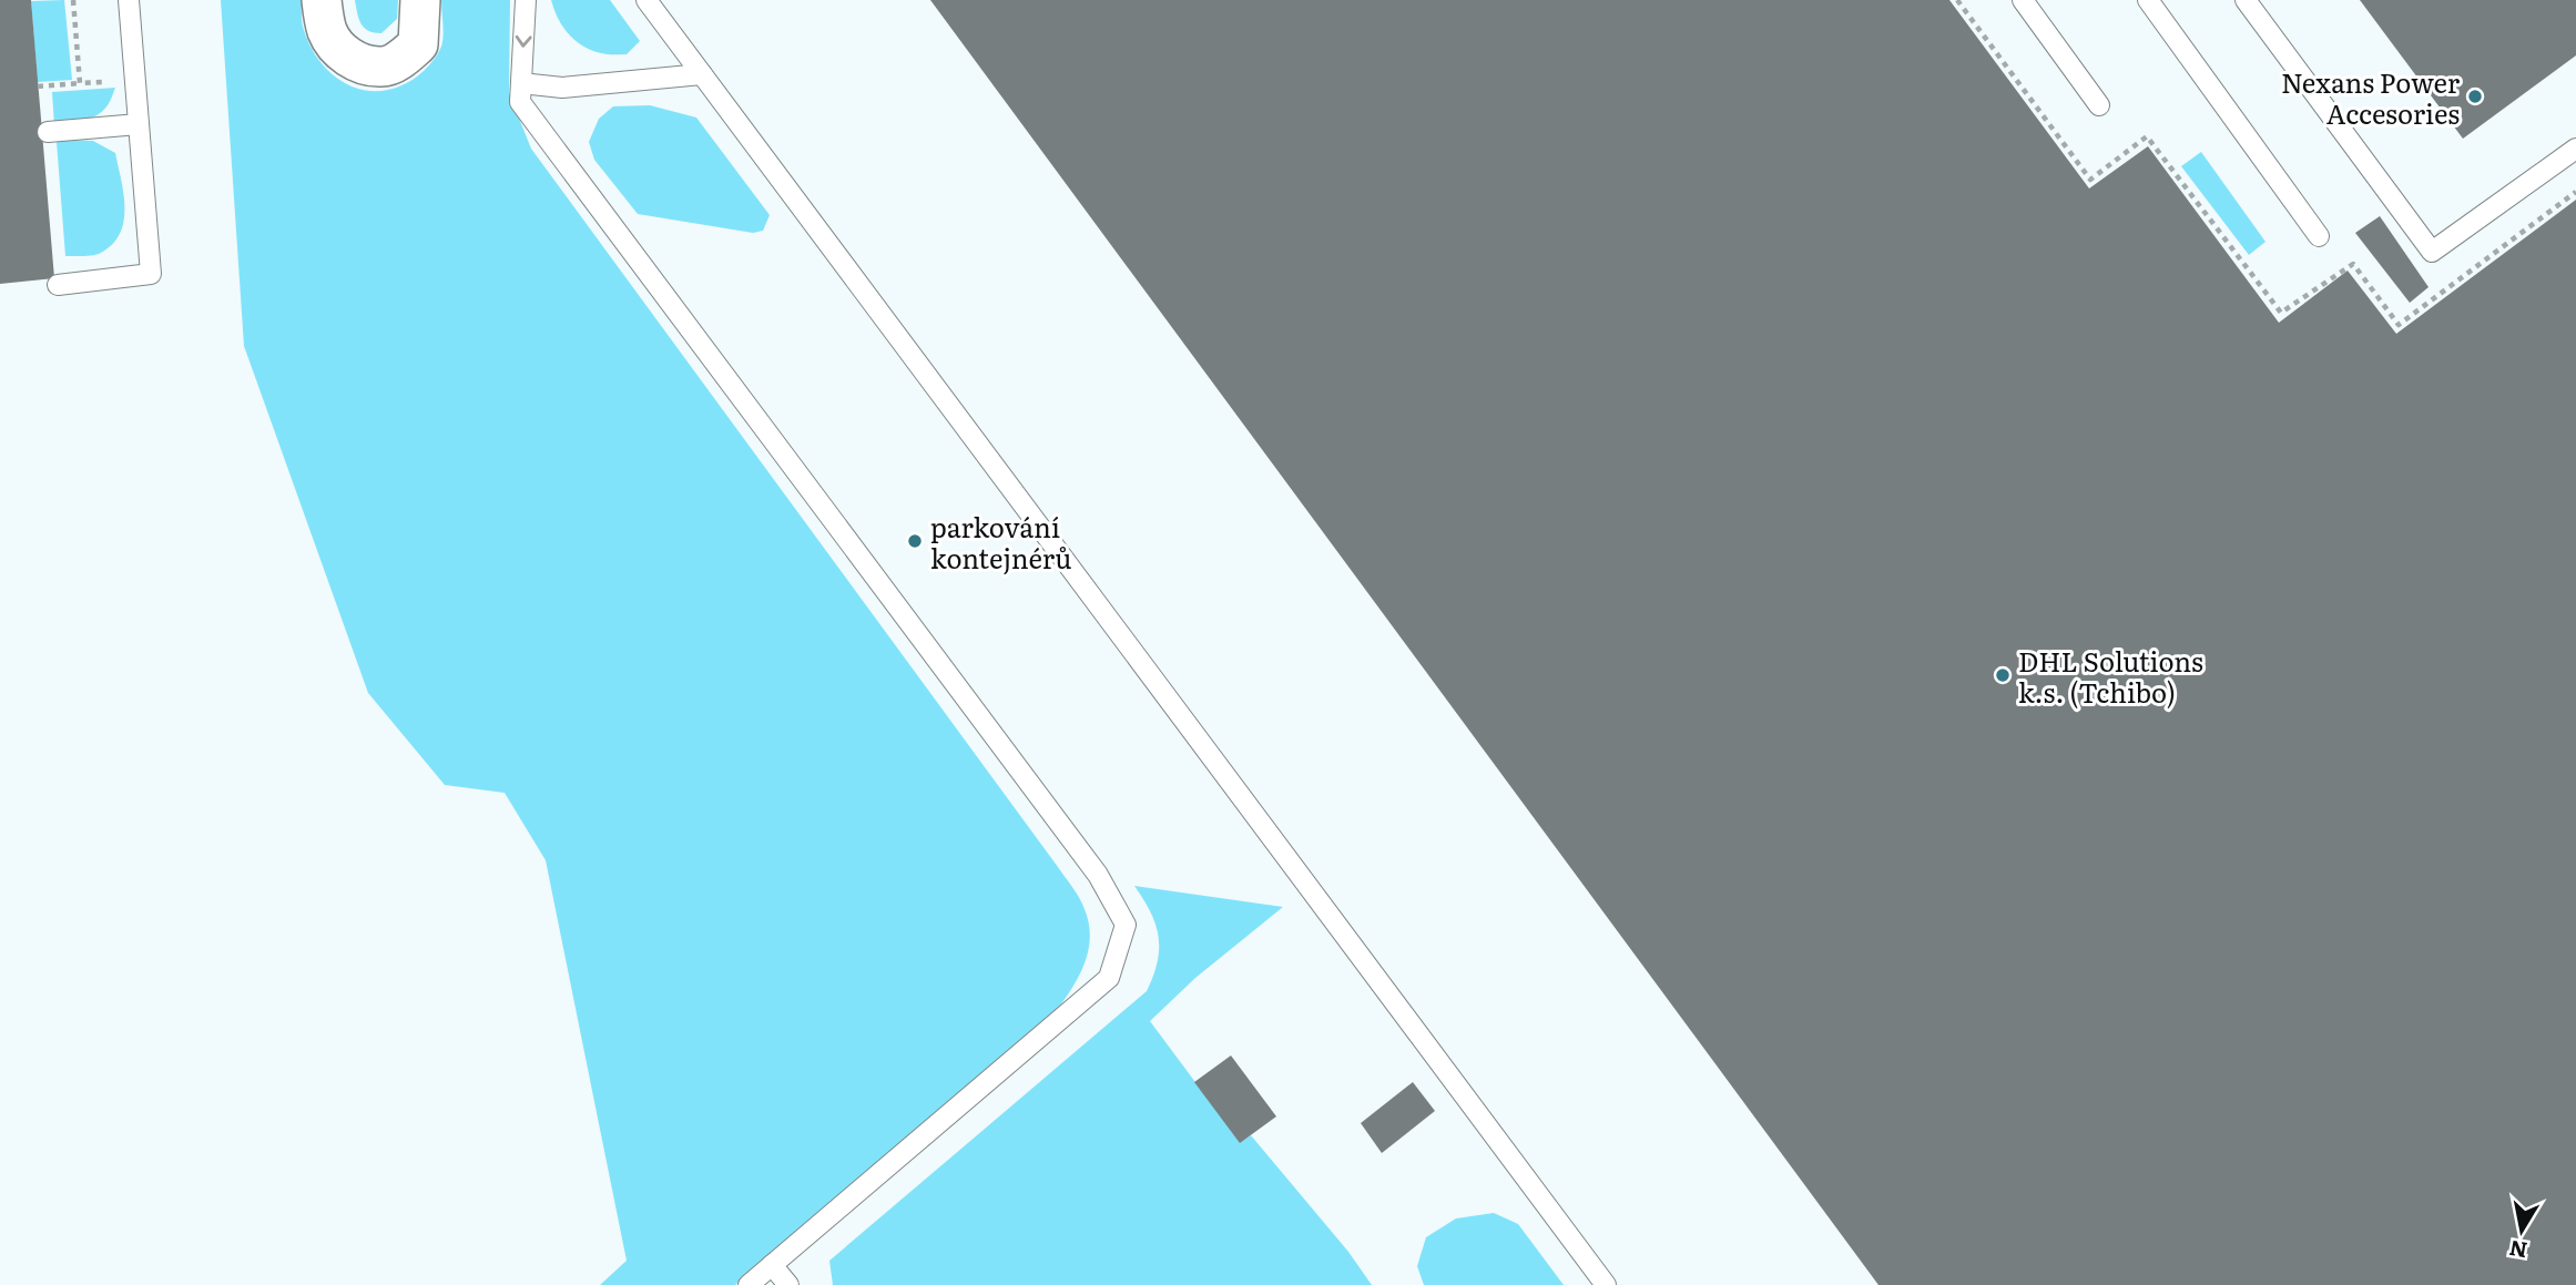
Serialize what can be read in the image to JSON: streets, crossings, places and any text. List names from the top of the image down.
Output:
{
  "places": ["Nexans Power Accesories", "parkování kontejnérů", "DHL Solutions k.s. (Tchibo)"],
  "north": "bottom"
}
